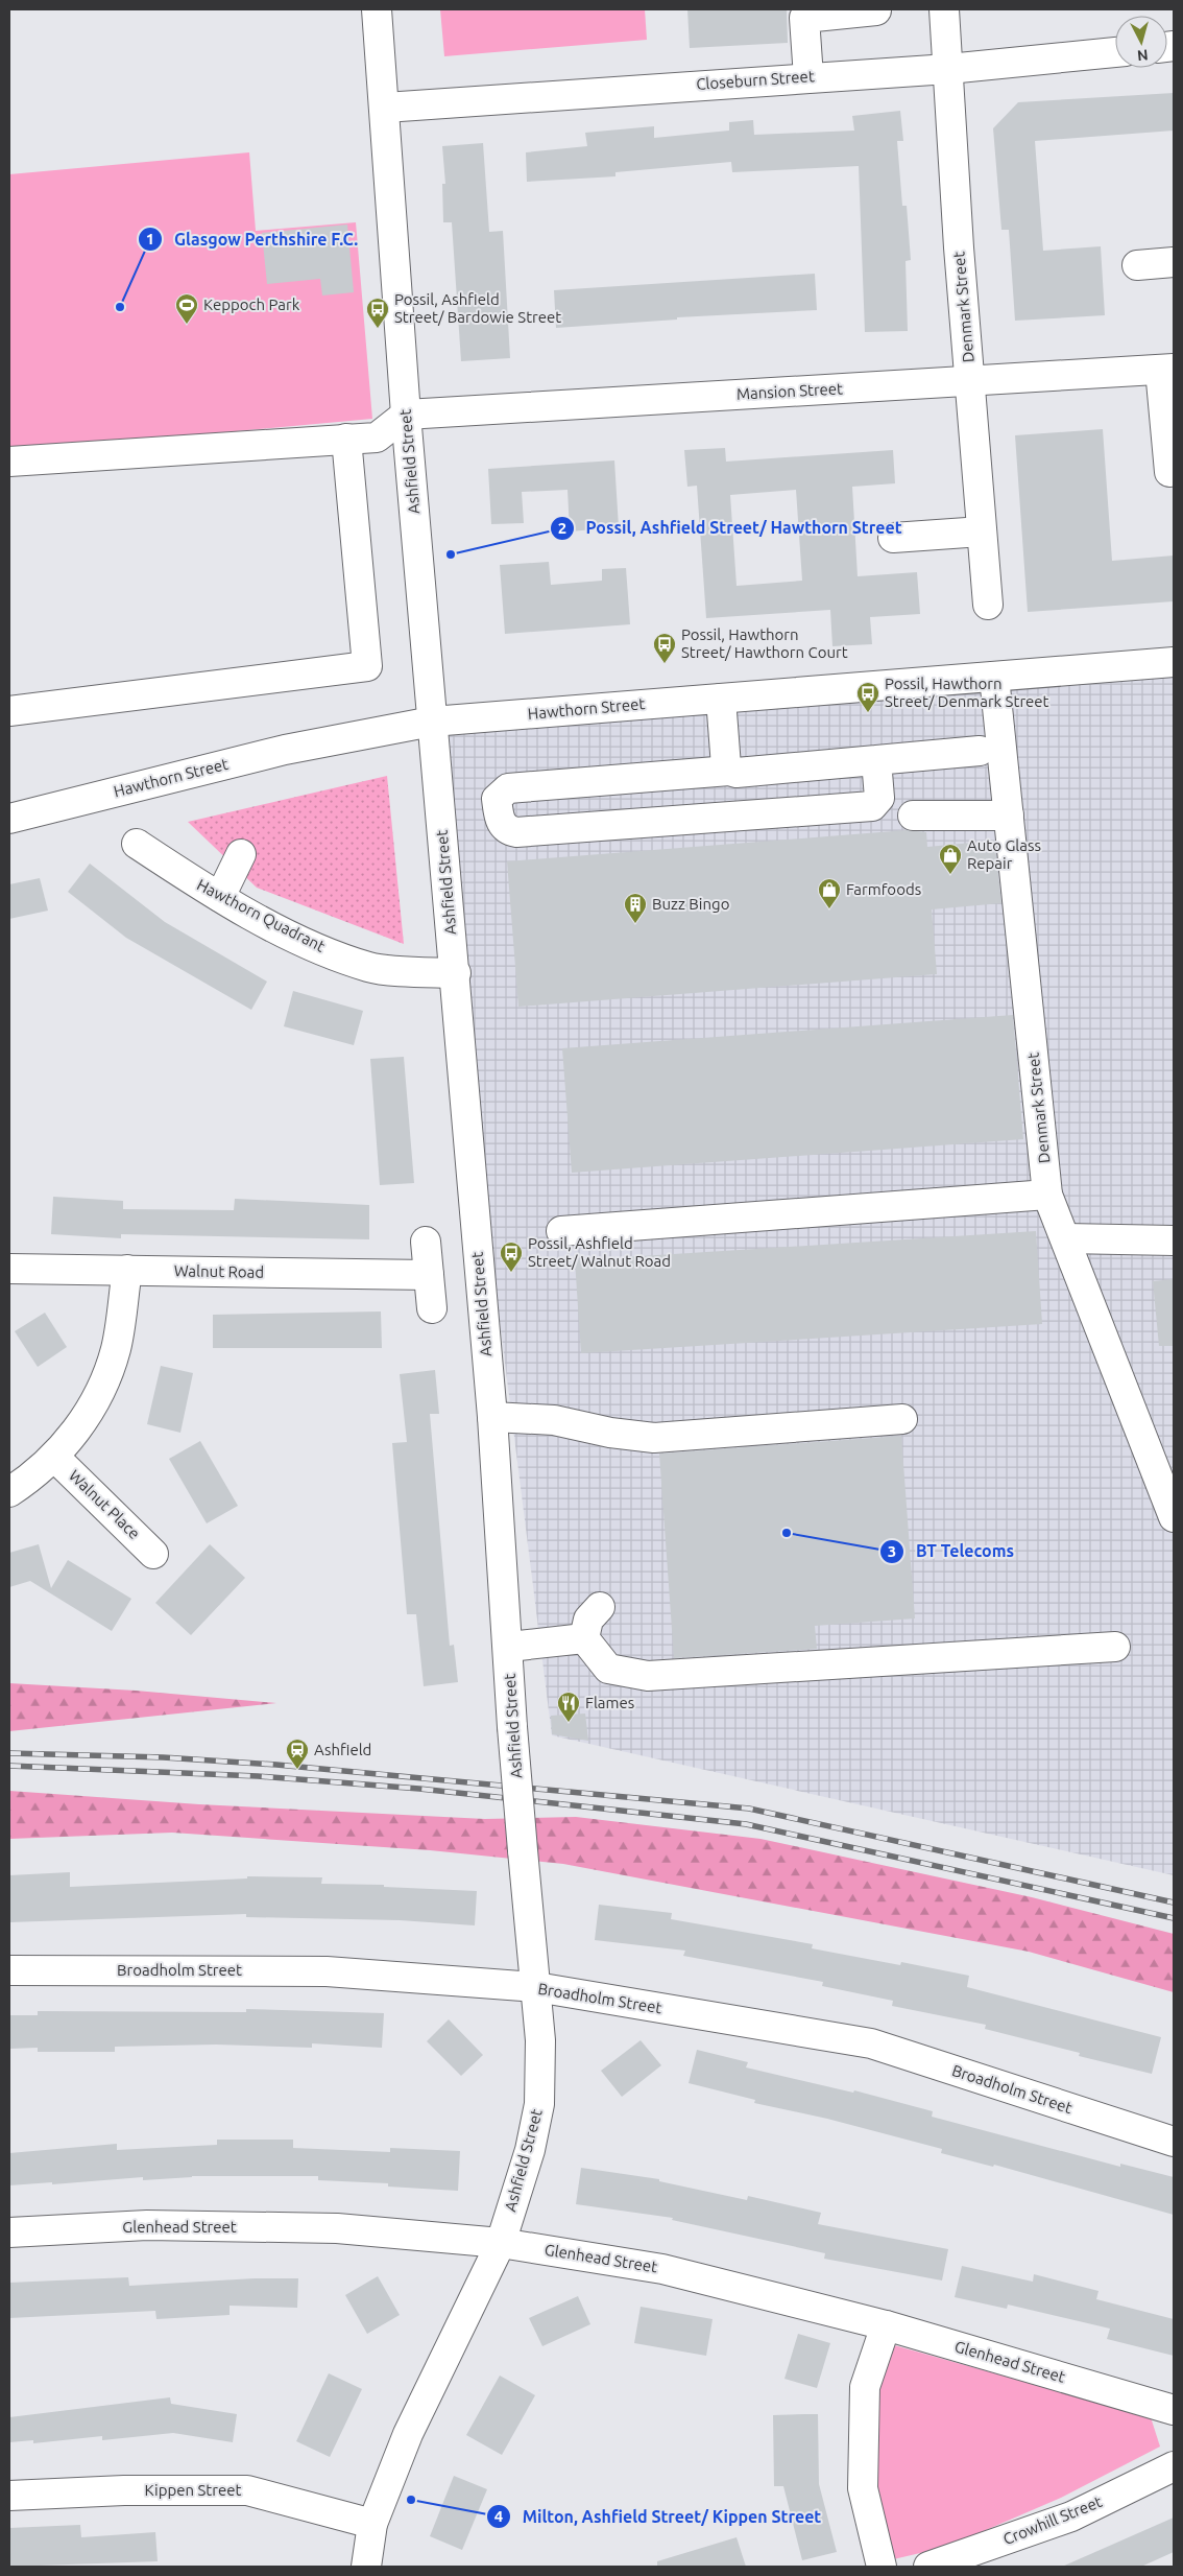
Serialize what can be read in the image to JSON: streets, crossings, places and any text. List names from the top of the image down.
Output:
{
  "streets": {
    "street": [
      "Closeburn Street",
      "Denmark Street",
      "Mansion Street",
      "Ashfield Street",
      "Hawthorn Street",
      "Hawthorn Quadrant",
      "Walnut Road",
      "Walnut Place",
      "Broadholm Street",
      "Glenhead Street",
      "Kippen Street",
      "Crowhill Street"
    ]
  },
  "crossings": [
    ["Closeburn Street", "Denmark Street"],
    ["Closeburn Street", "Ashfield Street"],
    ["Denmark Street", "Mansion Street"],
    ["Denmark Street", "Hawthorn Street"],
    ["Mansion Street", "Ashfield Street"],
    ["Ashfield Street", "Hawthorn Street"],
    ["Ashfield Street", "Hawthorn Quadrant"],
    ["Ashfield Street", "Broadholm Street"],
    ["Ashfield Street", "Glenhead Street"],
    ["Ashfield Street", "Kippen Street"]
  ],
  "places": {
    "other": [
      "Glasgow Perthshire F.C.",
      "Possil, Ashfield Street/ Hawthorn Street",
      "BT Telecoms",
      "Milton, Ashfield Street/ Kippen Street"
    ],
    "sports": ["Keppoch Park"],
    "bus stop": [
      "Possil, Ashfield Street/ Bardowie Street",
      "Possil, Hawthorn Street/ Hawthorn Court",
      "Possil, Hawthorn Street/ Denmark Street",
      "Possil, Ashfield Street/ Walnut Road"
    ],
    "shop": ["Auto Glass Repair", "Farmfoods"],
    "building": ["Buzz Bingo"],
    "restaurant": ["Flames"],
    "station": ["Ashfield"]
  },
  "north": "bottom"
}
